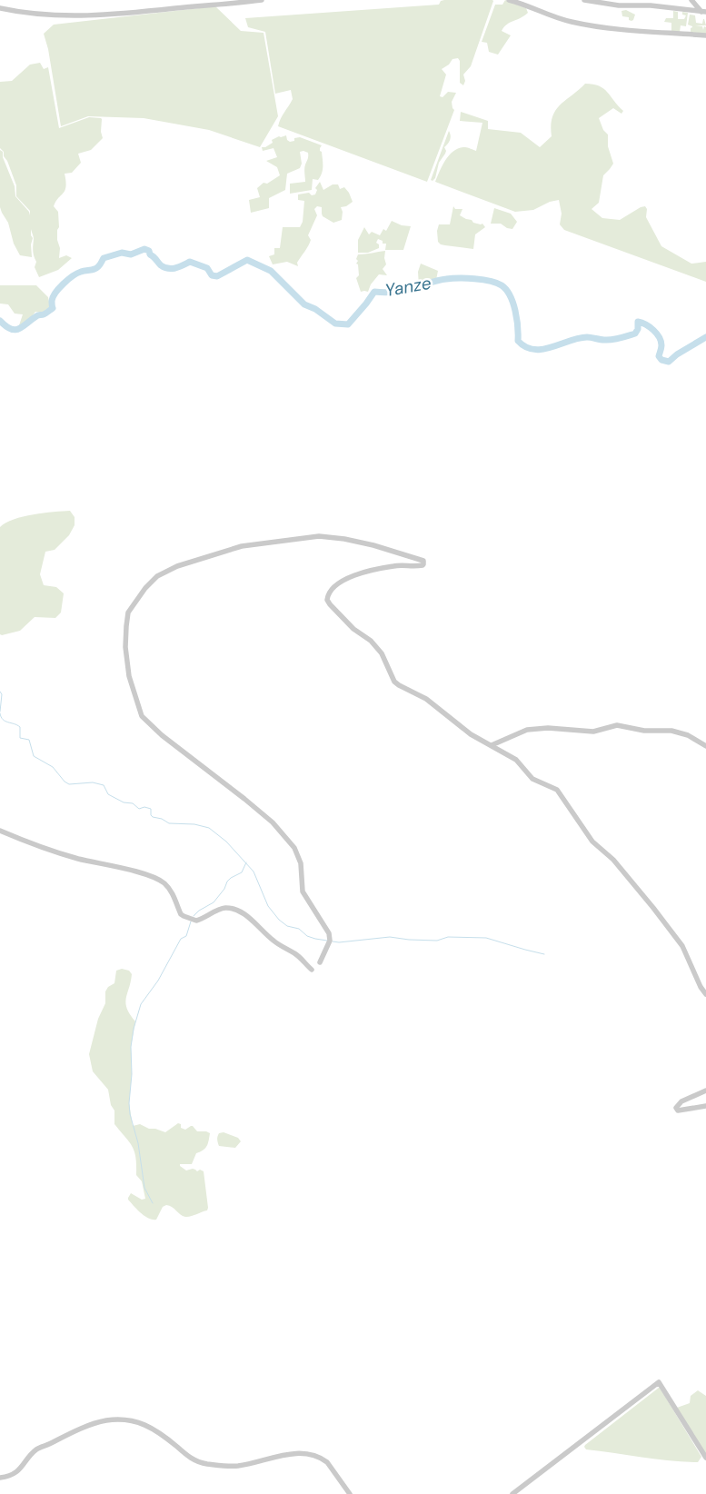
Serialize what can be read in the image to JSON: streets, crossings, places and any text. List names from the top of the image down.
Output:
{
  "water": ["Yanze"]
}
